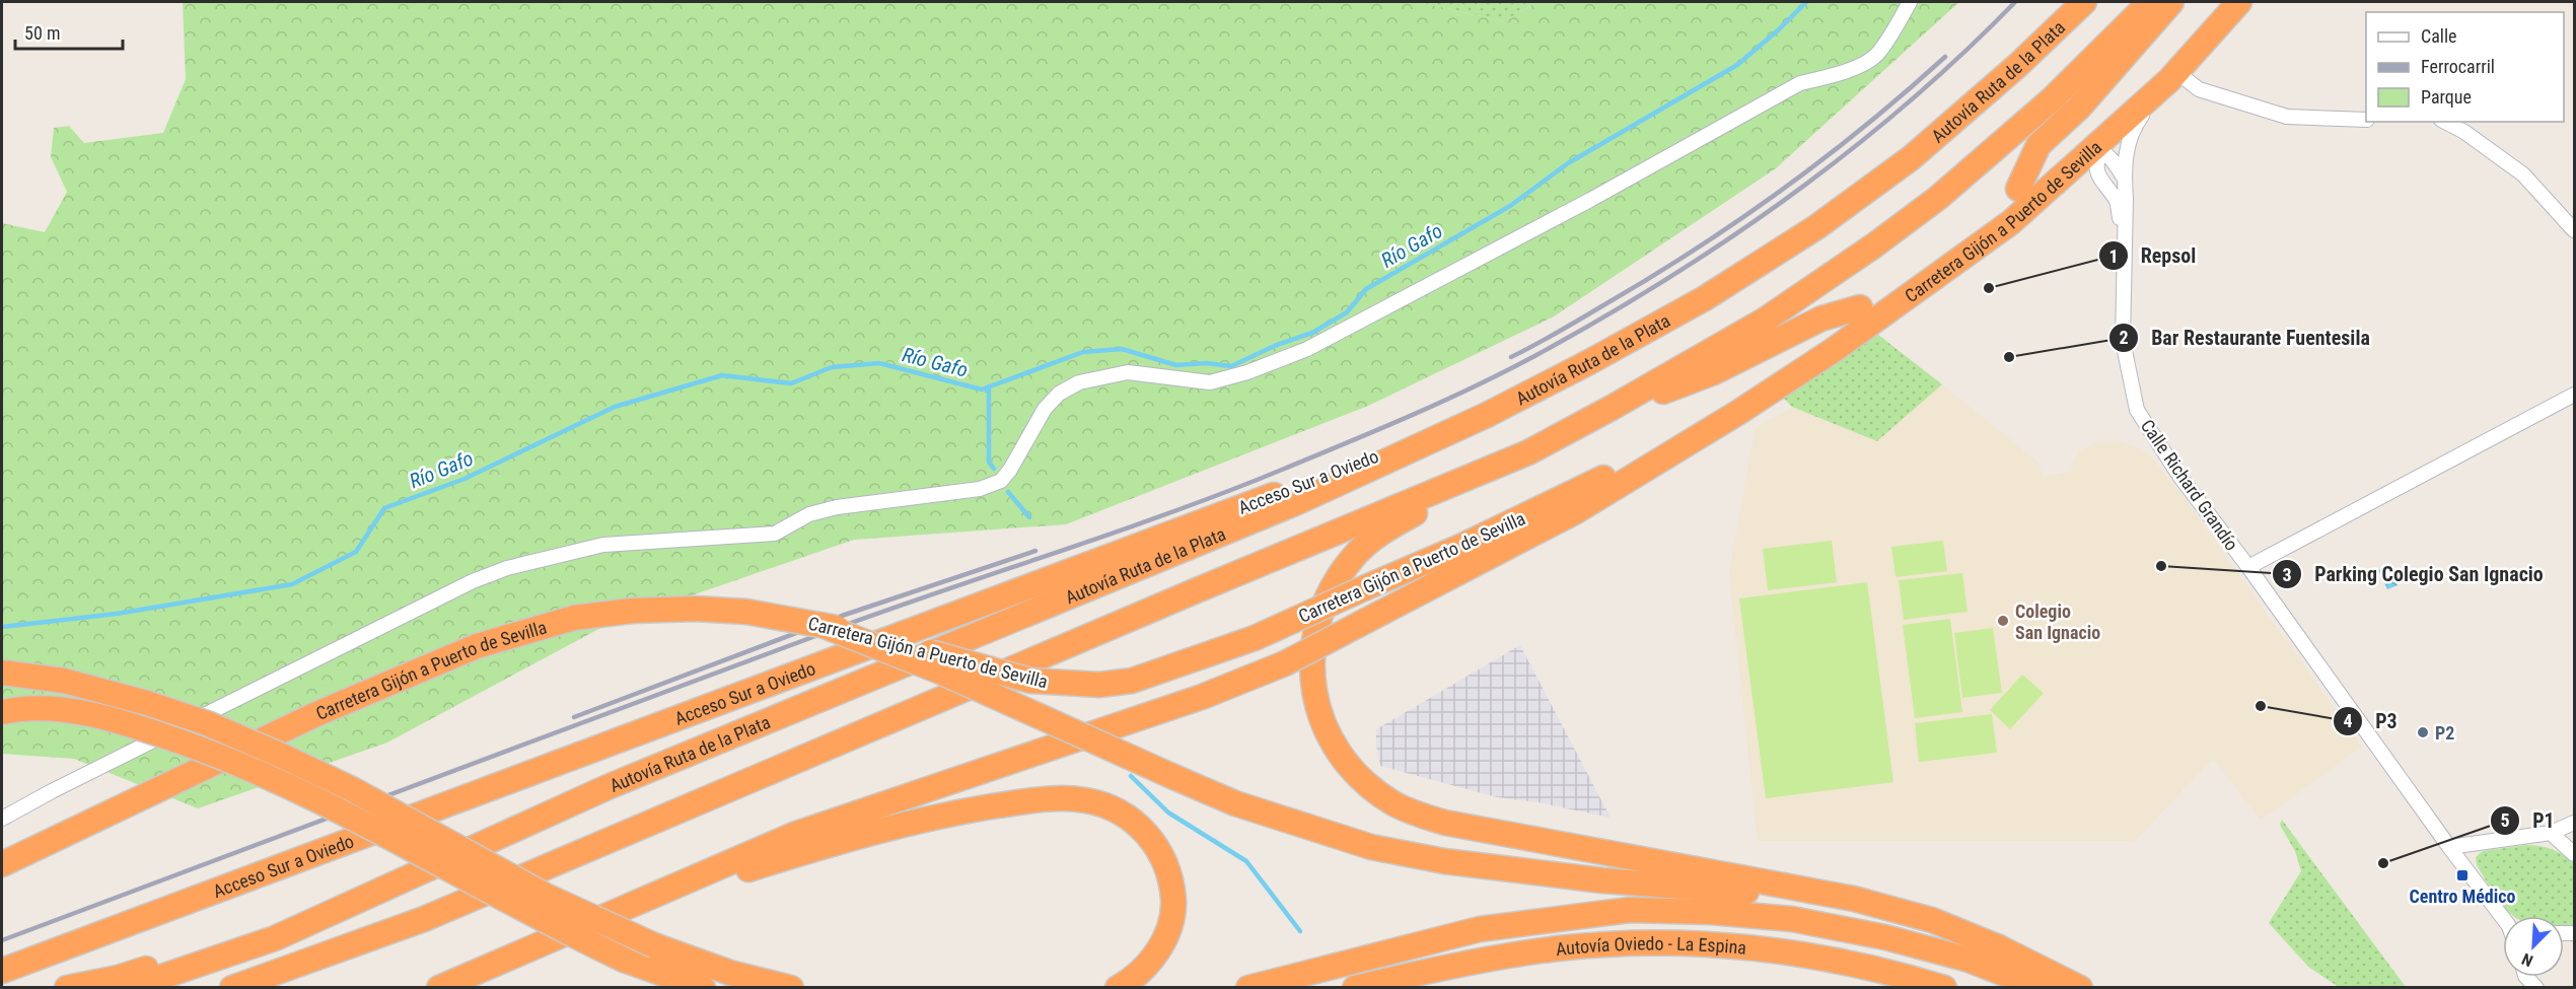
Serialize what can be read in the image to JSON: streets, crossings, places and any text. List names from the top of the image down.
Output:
{
  "streets": {
    "highway": [
      "Autovía Ruta de la Plata",
      "Carretera Gijón a Puerto de Sevilla",
      "Acceso Sur a Oviedo",
      "Autovía Oviedo - La Espina"
    ],
    "street": ["Calle Richard Grandío"]
  },
  "crossings": [
    ["Autovía Ruta de la Plata", "Acceso Sur a Oviedo"],
    ["Carretera Gijón a Puerto de Sevilla", "Calle Richard Grandío"]
  ],
  "water": ["Río Gafo"],
  "places": {
    "other": [
      "Repsol",
      "Bar Restaurante Fuentesila",
      "Parking Colegio San Ignacio",
      "Colegio San Ignacio",
      "P3",
      "P2",
      "P1"
    ],
    "transit": ["Centro Médico"]
  },
  "legend": ["Calle", "Ferrocarril", "Parque"],
  "scale_bar": "50 m",
  "north": "bottom left"
}
